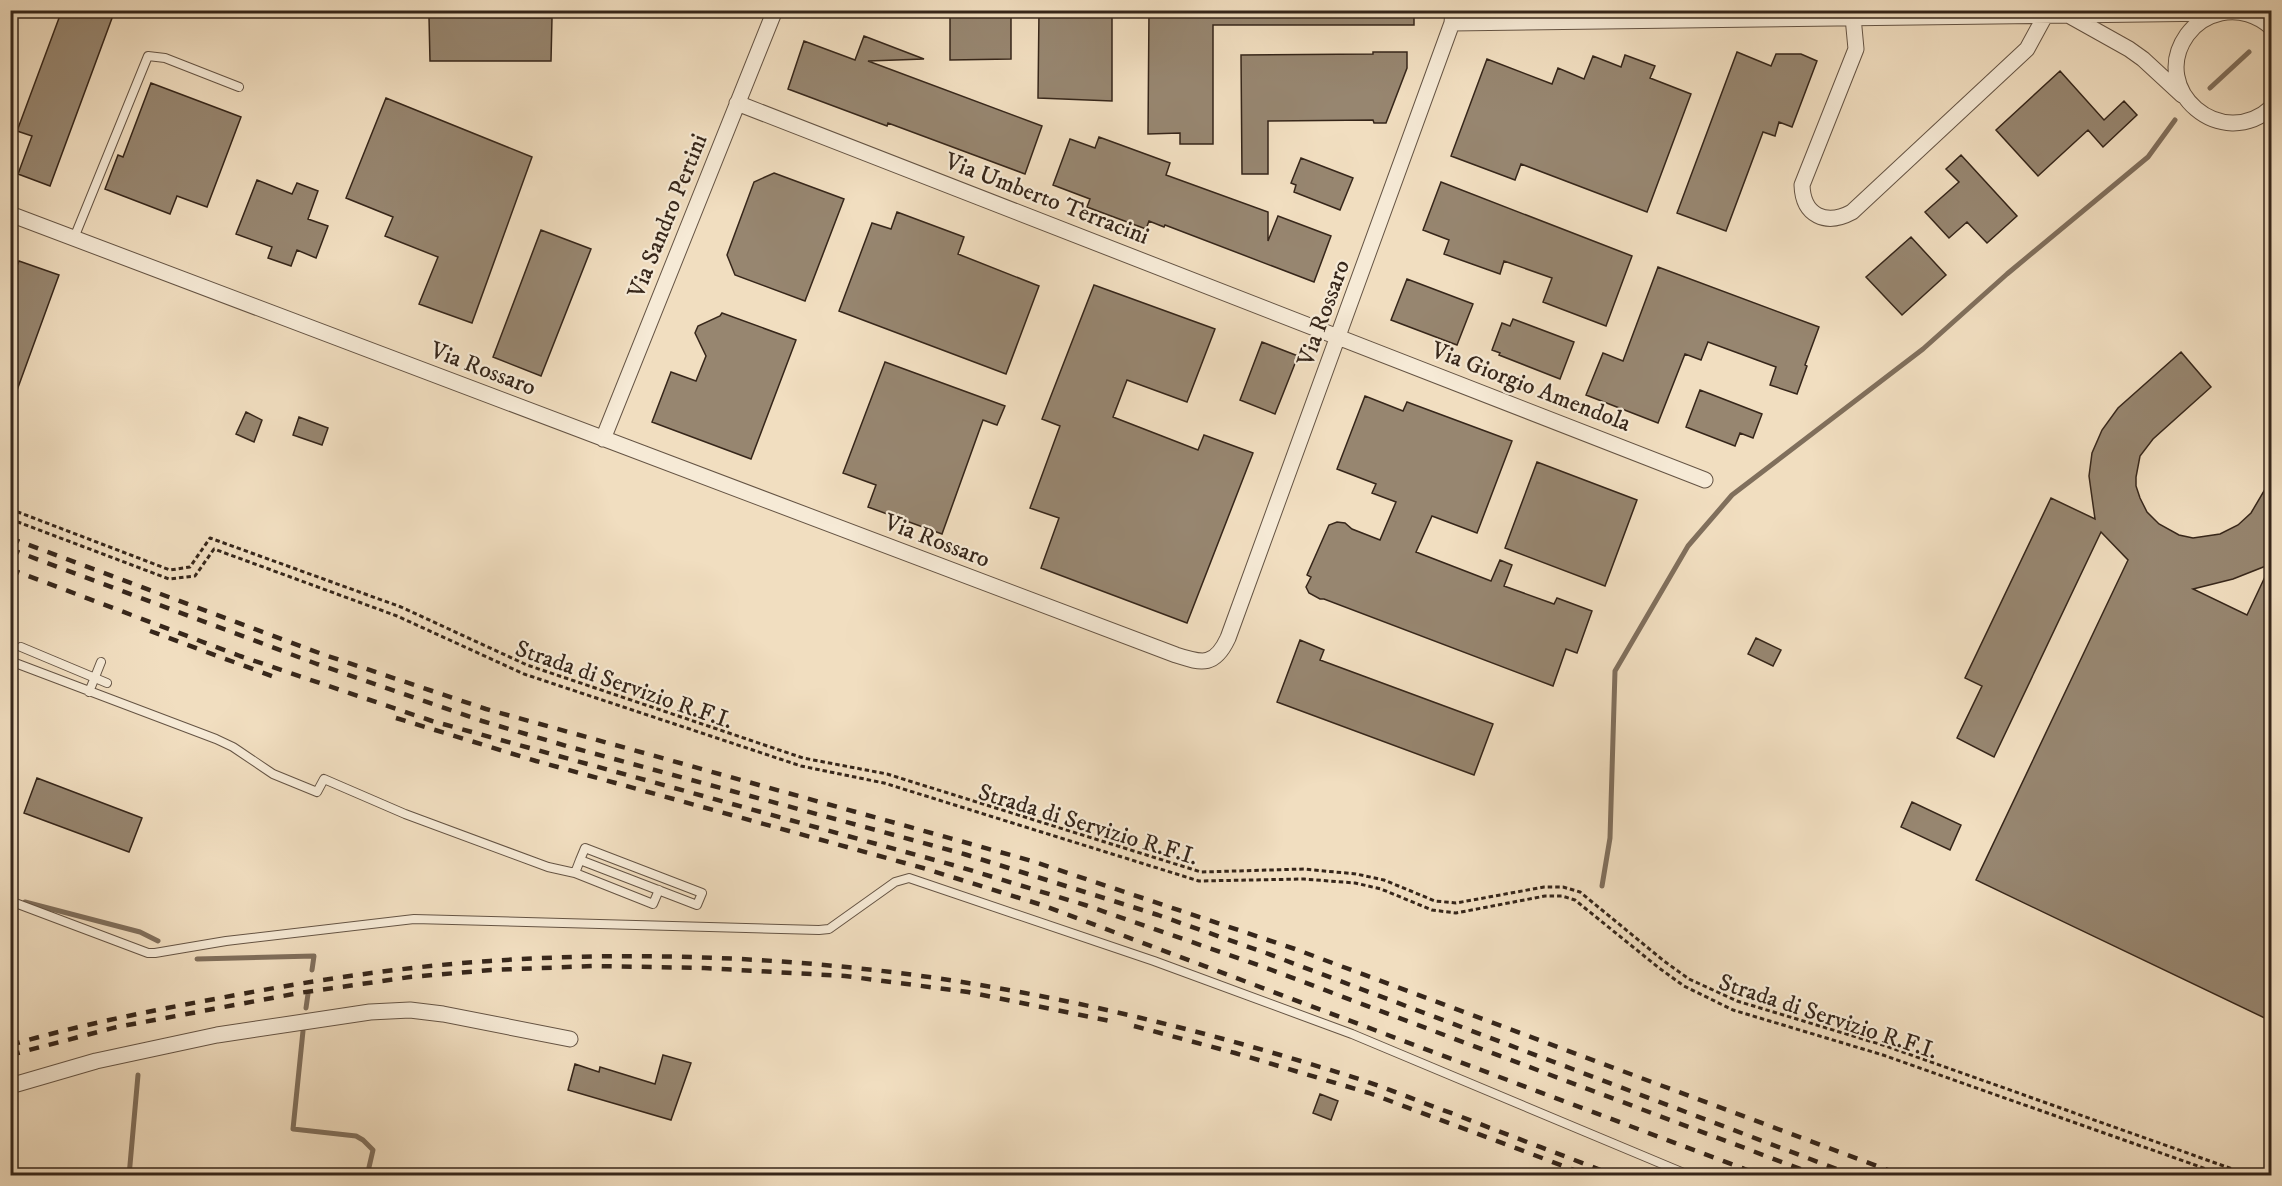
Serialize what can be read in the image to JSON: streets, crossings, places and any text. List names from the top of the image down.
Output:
{
  "streets": {
    "street": [
      "Via Umberto Terracini",
      "Via Sandro Pertini",
      "Via Rossaro",
      "Via Giorgio Amendola"
    ],
    "path": ["Strada di Servizio R.F.I."]
  },
  "crossings": [
    ["Via Umberto Terracini", "Via Sandro Pertini"],
    ["Via Umberto Terracini", "Via Rossaro"],
    ["Via Umberto Terracini", "Via Giorgio Amendola"],
    ["Via Sandro Pertini", "Via Rossaro"],
    ["Via Rossaro", "Via Giorgio Amendola"]
  ]
}
